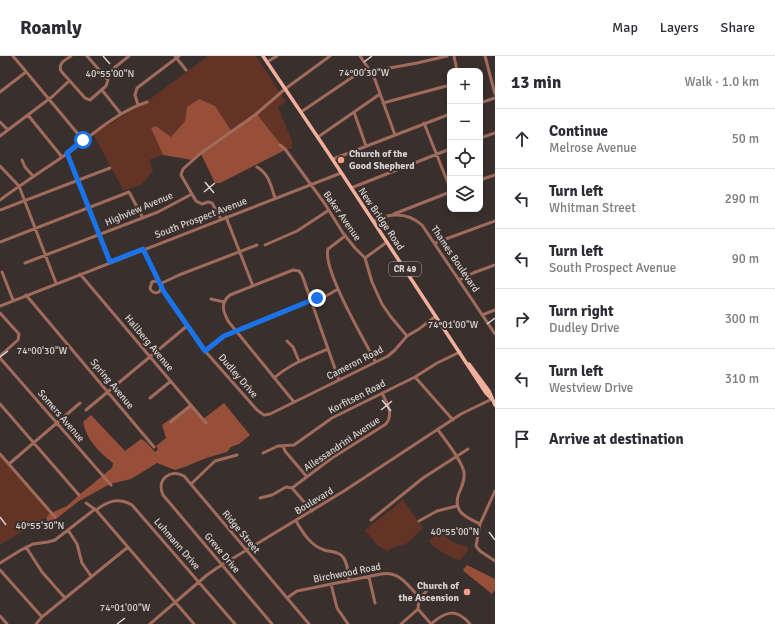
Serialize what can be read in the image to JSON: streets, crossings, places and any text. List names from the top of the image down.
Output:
{
  "streets": {
    "main road": ["New Bridge Road", "CR 49"],
    "street": [
      "Highview Avenue",
      "Baker Avenue",
      "South Prospect Avenue",
      "Thames Boulevard",
      "Hallberg Avenue",
      "Cameron Road",
      "Dudley Drive",
      "Spring Avenue",
      "Korfitsen Road",
      "Somers Avenue",
      "Allessandrini Avenue",
      "Boulevard",
      "Ridge Street",
      "Luhmann Drive",
      "Greve Drive",
      "Birchwood Road"
    ]
  },
  "crossings": [
    ["Baker Avenue", "South Prospect Avenue"],
    ["Baker Avenue", "Cameron Road"],
    ["South Prospect Avenue", "New Bridge Road"],
    ["South Prospect Avenue", "Hallberg Avenue"],
    ["South Prospect Avenue", "Dudley Drive"],
    ["South Prospect Avenue", "Spring Avenue"],
    ["New Bridge Road", "Cameron Road"],
    ["New Bridge Road", "Korfitsen Road"],
    ["New Bridge Road", "Boulevard"],
    ["Cameron Road", "Dudley Drive"],
    ["Korfitsen Road", "Allessandrini Avenue"],
    ["Boulevard", "Ridge Street"],
    ["Boulevard", "Luhmann Drive"],
    ["Boulevard", "Greve Drive"],
    ["Ridge Street", "Greve Drive"],
    ["Ridge Street", "Birchwood Road"]
  ],
  "places": ["Church of the Good Shepherd", "Church of the Ascension"],
  "page": {
    "header": "Roamly",
    "nav": ["Map", "Layers", "Share"],
    "heading": ["13 min", "Walk · 1.0 km"],
    "map_buttons": ["+", "−"],
    "list": [
      ["Continue", "Melrose Avenue", "50 m"],
      ["Turn left", "Whitman Street", "290 m"],
      ["Turn left", "South Prospect Avenue", "90 m"],
      ["Turn right", "Dudley Drive", "300 m"],
      ["Turn left", "Westview Drive", "310 m"],
      "Arrive at destination"
    ]
  },
  "coordinates": [
    "74°00'30\"W",
    "40°55'00\"N",
    "74°01'00\"W",
    "40°55'30\"N"
  ]
}
